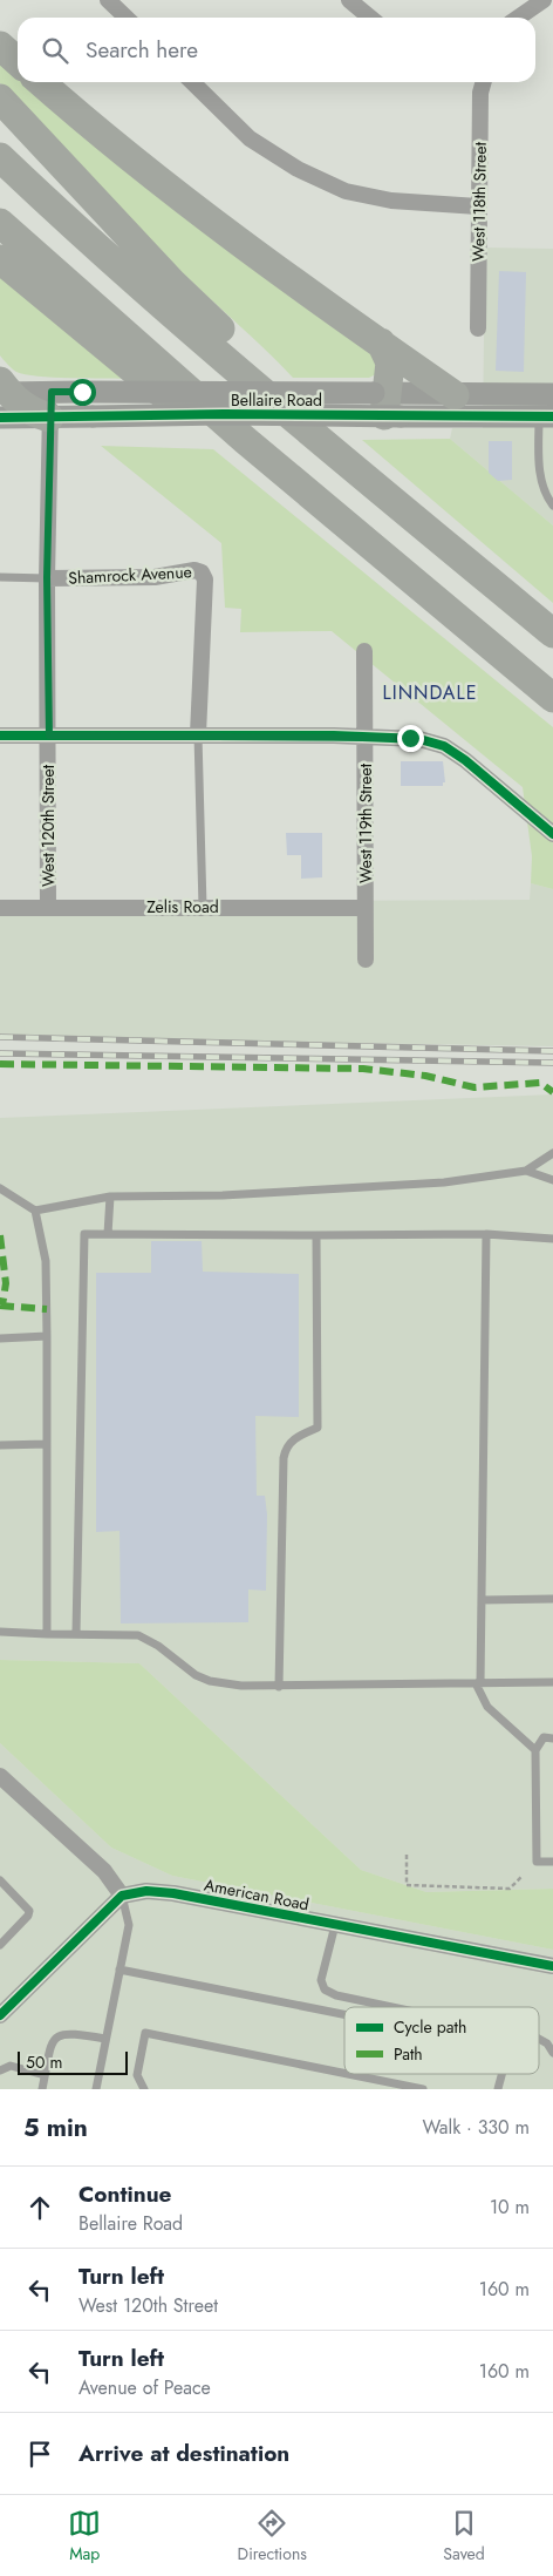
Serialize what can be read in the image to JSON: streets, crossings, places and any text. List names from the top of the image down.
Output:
{
  "streets": {
    "street": [
      "West 118th Street",
      "Bellaire Road",
      "Shamrock Avenue",
      "West 119th Street",
      "West 120th Street",
      "Zelis Road",
      "American Road"
    ]
  },
  "crossings": [
    ["Bellaire Road", "West 120th Street"],
    ["Shamrock Avenue", "West 120th Street"],
    ["West 119th Street", "Zelis Road"],
    ["West 120th Street", "Zelis Road"]
  ],
  "districts": ["LINNDALE"],
  "legend": ["Cycle path", "Path"],
  "scale_bar": "50 m",
  "page": {
    "search": "Search here",
    "scale": "50 m",
    "heading": ["5 min", "Walk · 330 m"],
    "list": [
      ["Continue", "Bellaire Road", "10 m"],
      ["Turn left", "West 120th Street", "160 m"],
      ["Turn left", "Avenue of Peace", "160 m"],
      "Arrive at destination"
    ],
    "nav": ["Map", "Directions", "Saved"]
  }
}
